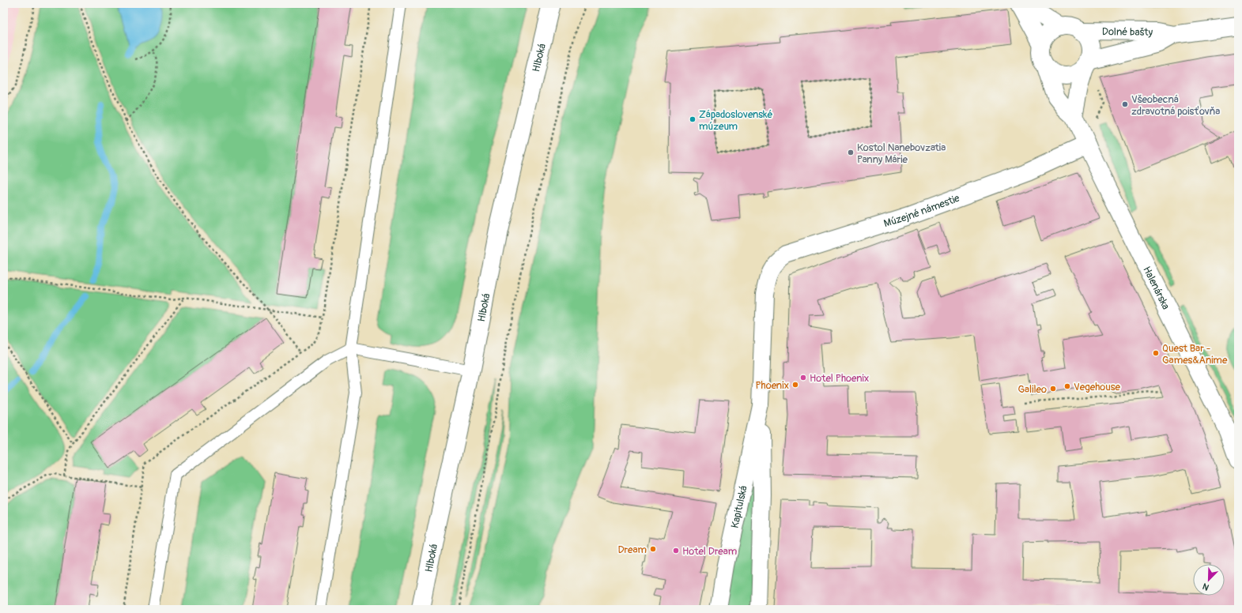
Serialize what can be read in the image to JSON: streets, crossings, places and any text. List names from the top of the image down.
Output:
{
  "streets": {
    "street": [
      "Dolné bašty",
      "Hlboká",
      "Múzejné námestie",
      "Halenárska",
      "Kapitulská"
    ]
  },
  "crossings": [
    ["Dolné bašty", "Halenárska"],
    ["Múzejné námestie", "Halenárska"],
    ["Múzejné námestie", "Kapitulská"]
  ],
  "places": [
    "Všeobecná zdravotná poisťovňa",
    "Západoslovenské múzeum",
    "Kostol Nanebovzatia Panny Márie",
    "Quest Bar - Games&Anime",
    "Hotel Phoenix",
    "Phoenix",
    "Vegehouse",
    "Galileo",
    "Dream",
    "Hotel Dream"
  ],
  "north": "bottom left"
}
